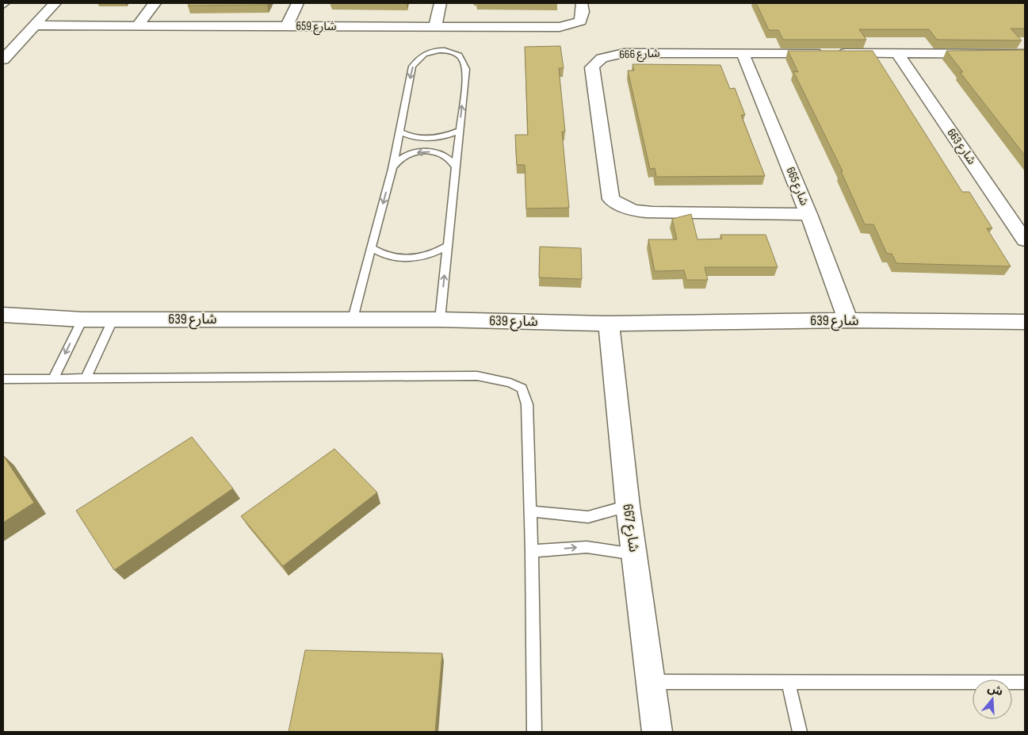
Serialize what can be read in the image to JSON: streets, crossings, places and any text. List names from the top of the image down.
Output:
{
  "streets": {
    "street": [
      "شارع 659",
      "شارع 666",
      "شارع 663",
      "شارع 665",
      "شارع 639",
      "شارع 667"
    ]
  },
  "crossings": [
    ["شارع 666", "شارع 663"],
    ["شارع 666", "شارع 665"],
    ["شارع 665", "شارع 639"],
    ["شارع 639", "شارع 667"]
  ],
  "north": "top"
}
